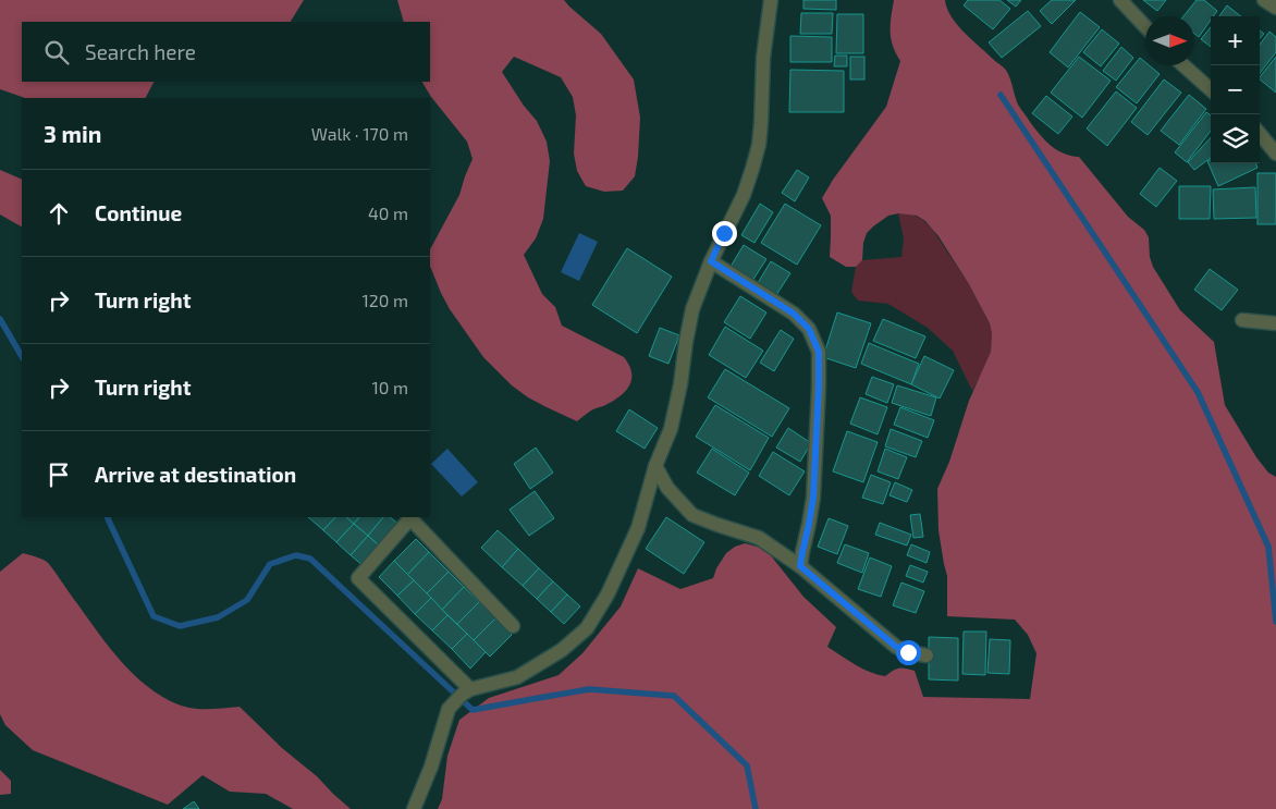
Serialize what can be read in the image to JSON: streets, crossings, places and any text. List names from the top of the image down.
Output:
{
  "north": "right",
  "page": {
    "map_buttons": ["+", "−"],
    "search": "Search here",
    "heading": ["3 min", "Walk · 170 m"],
    "list": [
      ["Continue", "40 m"],
      ["Turn right", "120 m"],
      ["Turn right", "10 m"],
      "Arrive at destination"
    ]
  }
}
